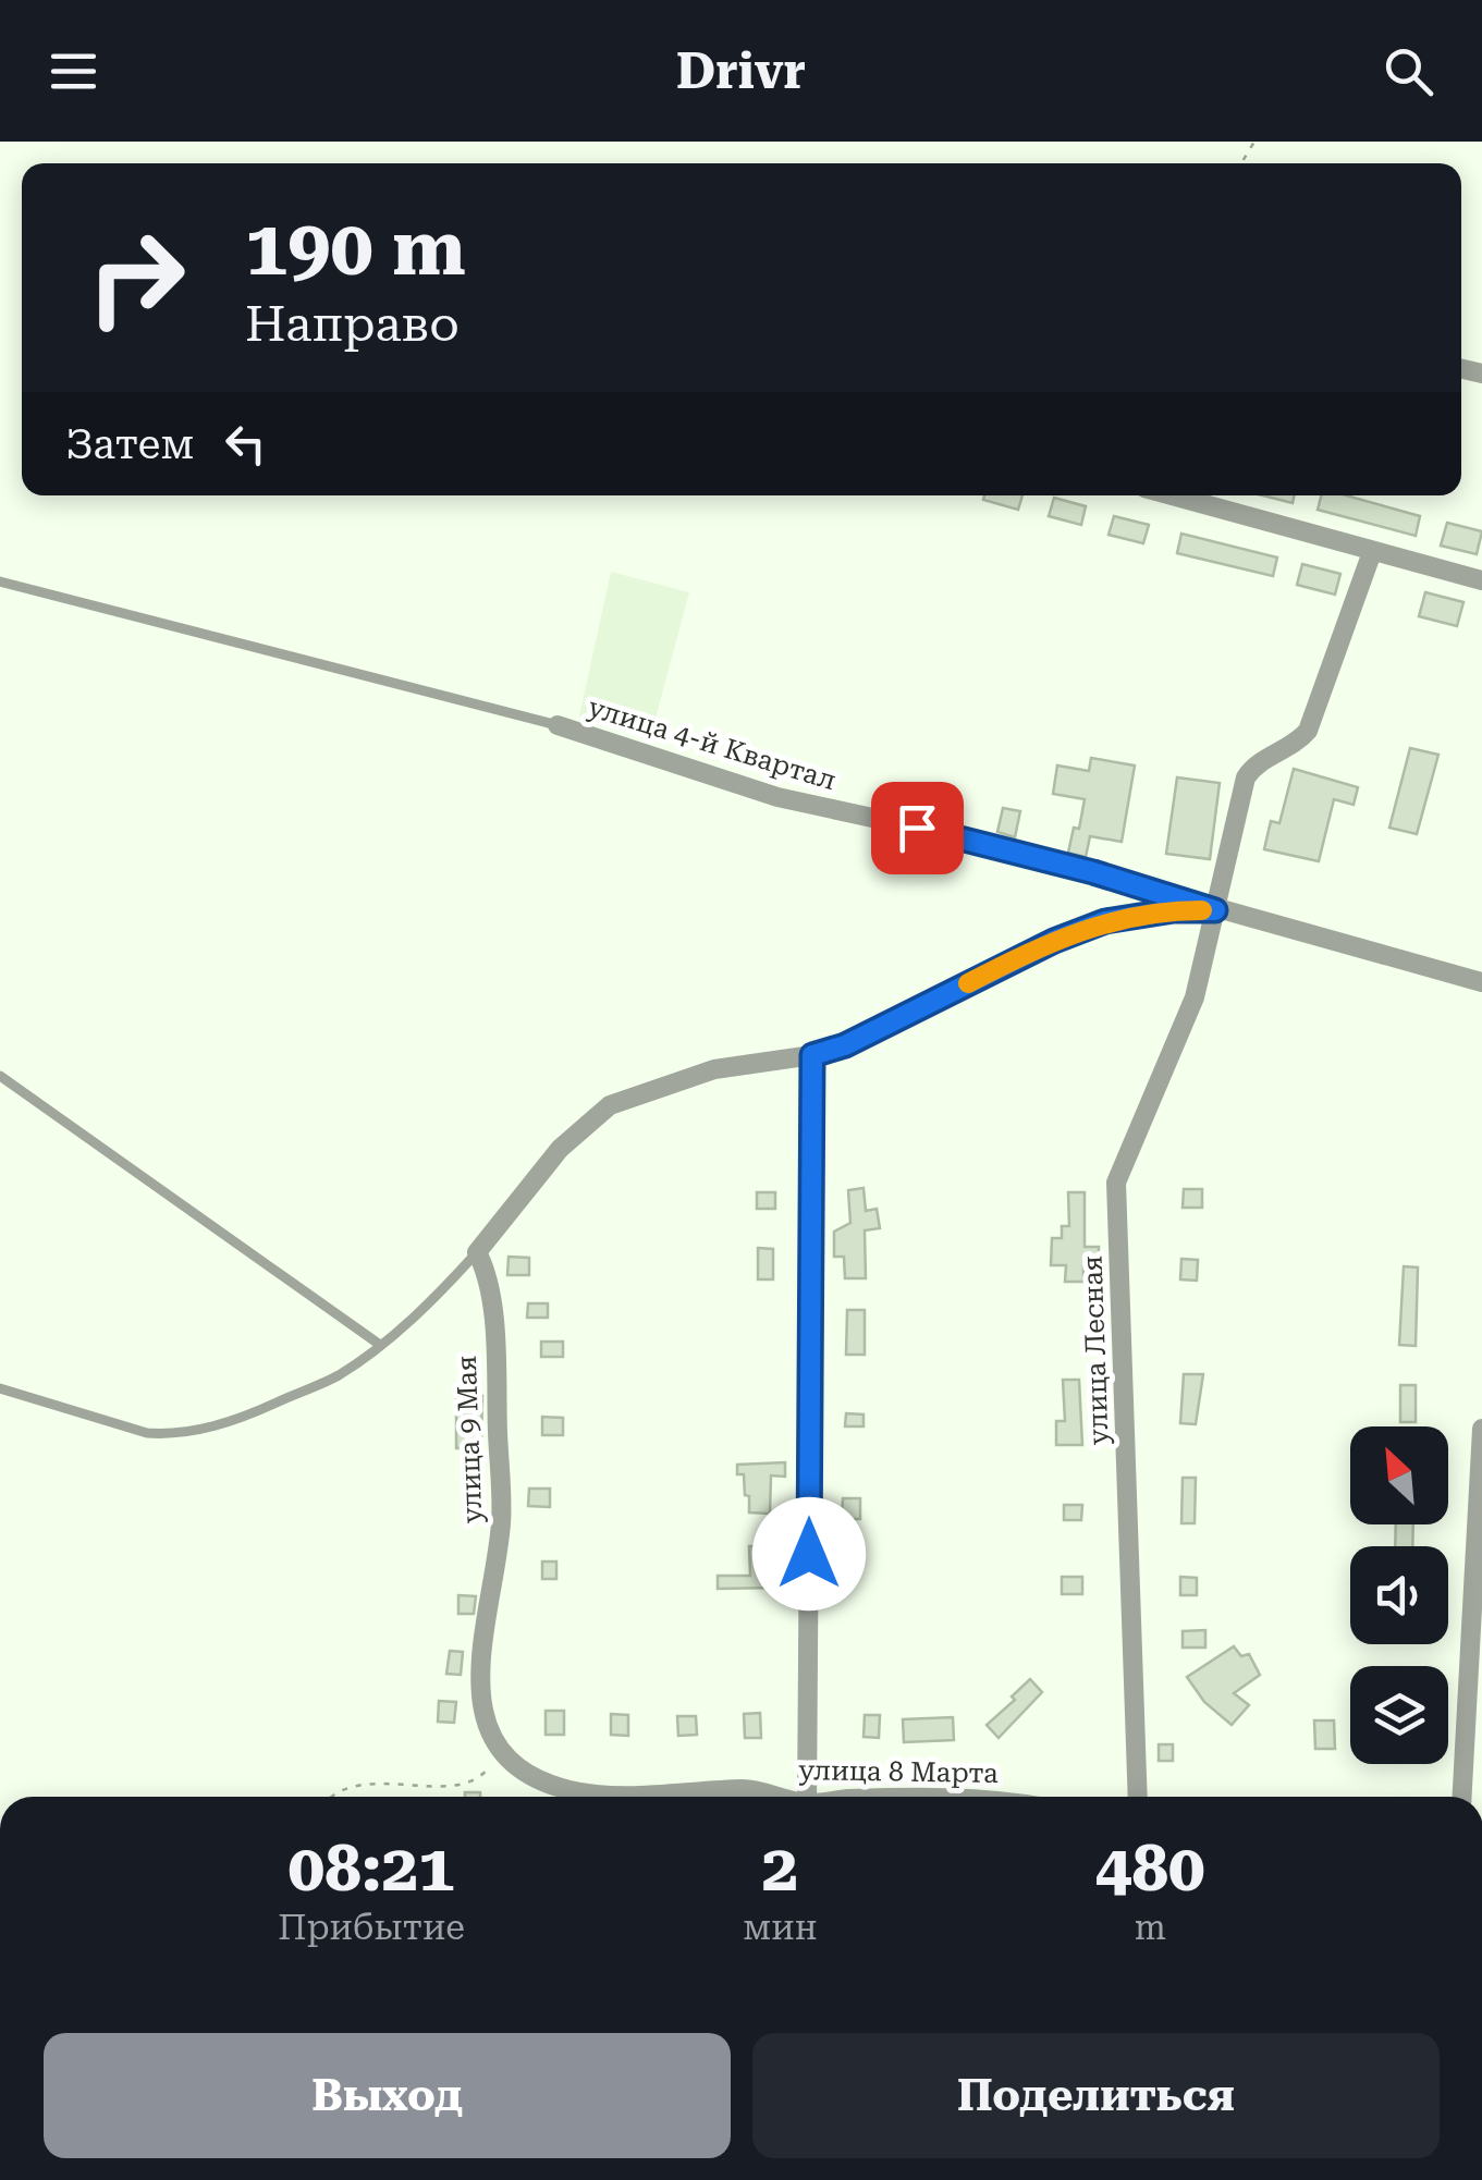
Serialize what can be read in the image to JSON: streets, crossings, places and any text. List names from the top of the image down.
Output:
{
  "streets": {
    "street": [
      "улица 4-й Квартал",
      "улица Лесная",
      "улица 9 Мая",
      "улица 8 Марта"
    ]
  },
  "crossings": [
    ["улица 4-й Квартал", "улица Лесная"],
    ["улица 9 Мая", "улица 8 Марта"]
  ],
  "north": "top left",
  "page": {
    "header": "Drivr",
    "turn": ["190 m", "Направо"],
    "then": "Затем",
    "eta": [
      "08:21",
      "Прибытие",
      "2",
      "мин",
      "480",
      "m"
    ],
    "buttons": ["Выход", "Поделиться"]
  }
}
